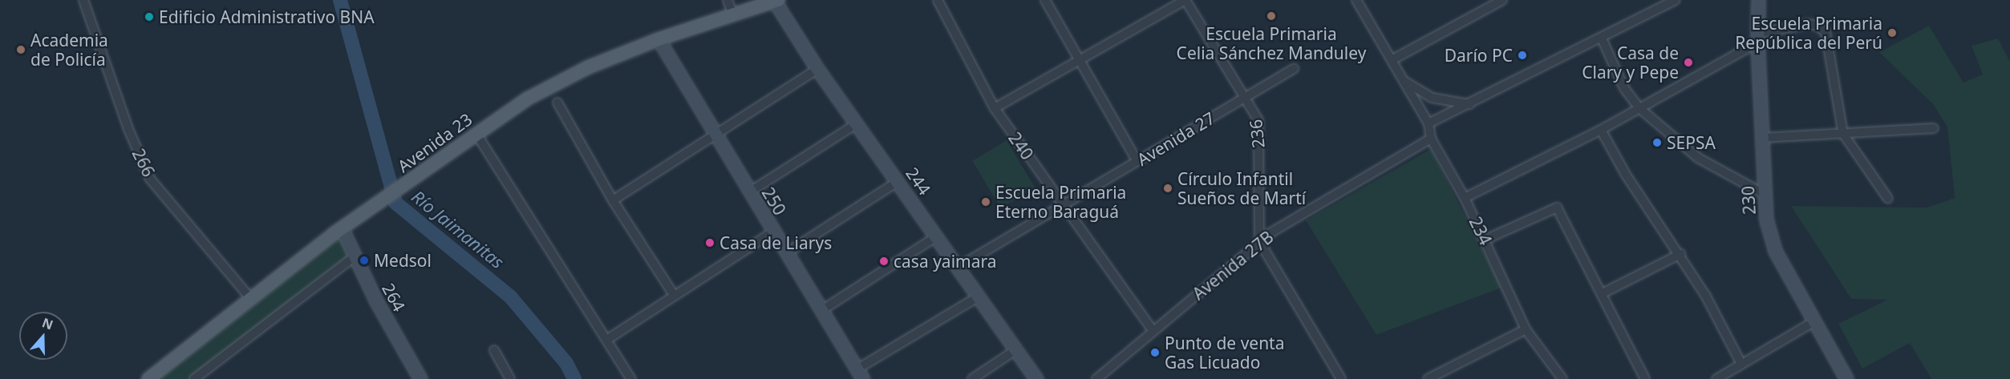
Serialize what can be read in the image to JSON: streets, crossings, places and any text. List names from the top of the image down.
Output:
{
  "streets": {
    "main road": ["Avenida 23"],
    "street": [
      "236",
      "Avenida 27",
      "240",
      "266",
      "244",
      "230",
      "250",
      "234",
      "Avenida 27B",
      "264"
    ]
  },
  "crossings": [
    ["236", "Avenida 27"],
    ["236", "Avenida 27B"],
    ["Avenida 27", "240"],
    ["Avenida 27", "244"],
    ["Avenida 23", "266"],
    ["Avenida 23", "244"],
    ["Avenida 23", "250"],
    ["Avenida 23", "264"],
    ["240", "Avenida 27B"],
    ["234", "Avenida 27B"]
  ],
  "water": ["Río Jaimanitas"],
  "places": [
    "Escuela Primaria Celia Sánchez Manduley",
    "Edificio Administrativo BNA",
    "Escuela Primaria República del Perú",
    "Academia de Policía",
    "Darío PC",
    "Casa de Clary y Pepe",
    "SEPSA",
    "Círculo Infantil Sueños de Martí",
    "Escuela Primaria Eterno Baraguá",
    "Casa de Liarys",
    "Medsol",
    "casa yaimara",
    "Punto de venta Gas Licuado"
  ],
  "north": "top"
}
